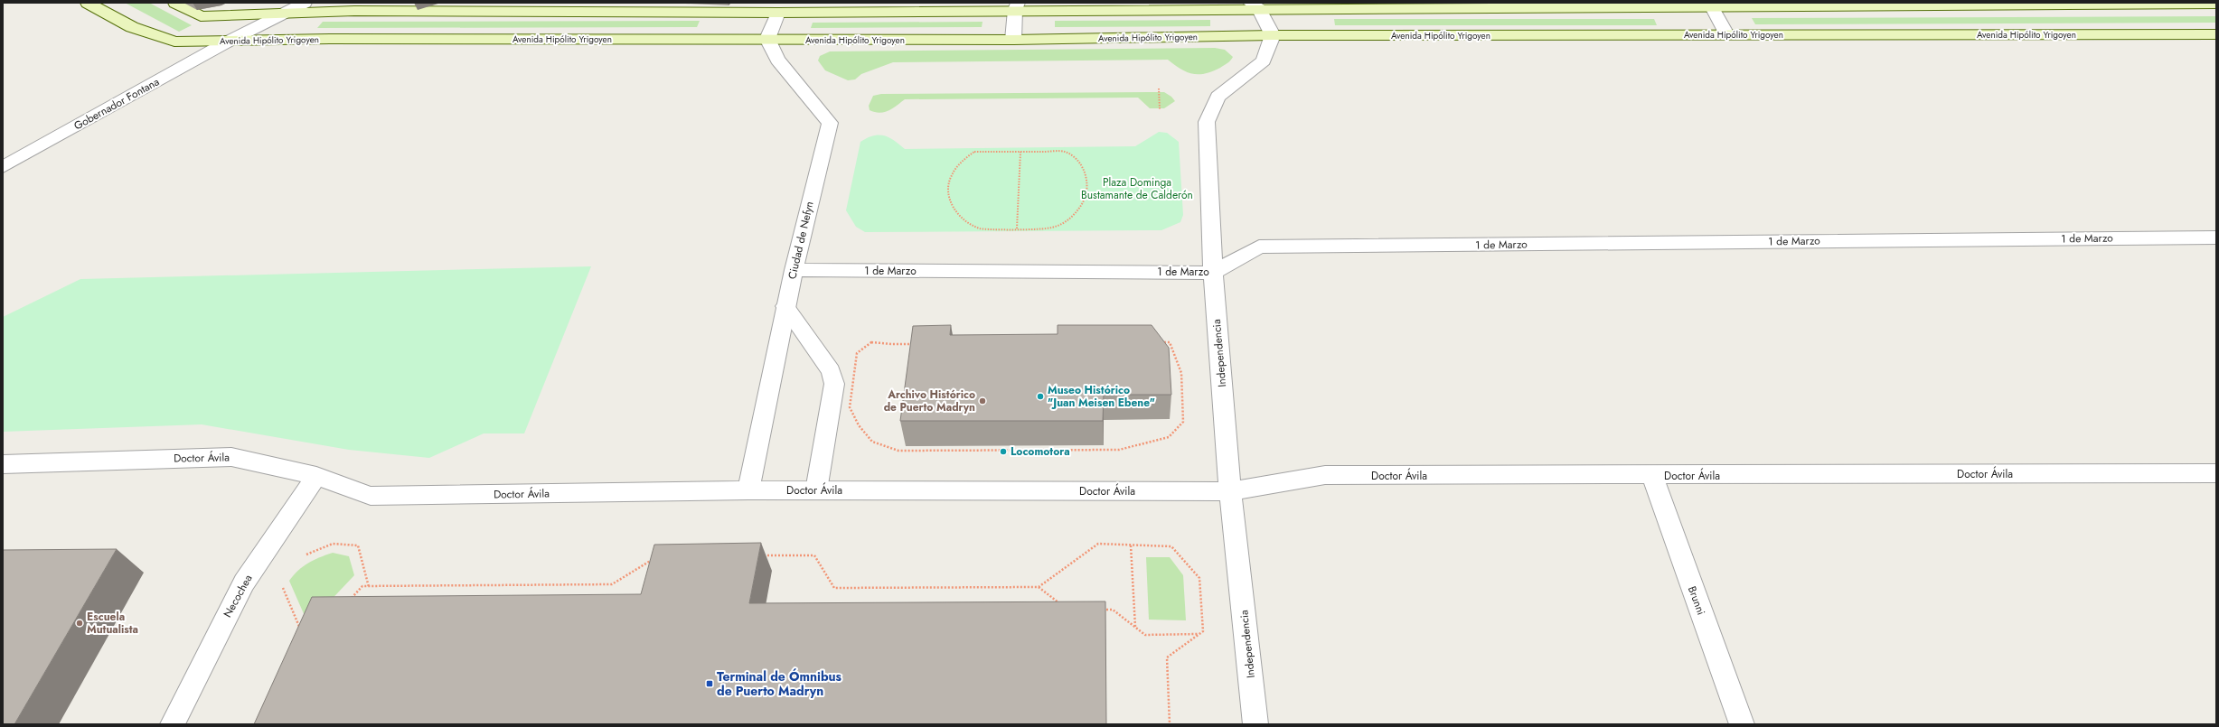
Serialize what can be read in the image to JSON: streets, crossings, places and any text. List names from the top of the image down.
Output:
{
  "streets": {
    "main road": ["Avenida Hipólito Yrigoyen"],
    "street": [
      "Gobernador Fontana",
      "1 de Marzo",
      "Ciudad de Nefyn",
      "Independencia",
      "Doctor Ávila",
      "Necochea",
      "Brunni"
    ]
  },
  "crossings": [
    ["Avenida Hipólito Yrigoyen", "Gobernador Fontana"],
    ["Avenida Hipólito Yrigoyen", "Ciudad de Nefyn"],
    ["Avenida Hipólito Yrigoyen", "Independencia"],
    ["1 de Marzo", "Ciudad de Nefyn"],
    ["1 de Marzo", "Independencia"],
    ["Ciudad de Nefyn", "Doctor Ávila"],
    ["Independencia", "Doctor Ávila"],
    ["Doctor Ávila", "Necochea"],
    ["Doctor Ávila", "Brunni"]
  ],
  "parks": ["Plaza Dominga Bustamante de Calderón"],
  "places": {
    "other": [
      "Museo Histórico \"Juan Meisen Ebene\"",
      "Archivo Histórico de Puerto Madryn",
      "Locomotora",
      "Escuela Mutualista"
    ],
    "transit": ["Terminal de Ómnibus de Puerto Madryn"]
  }
}
